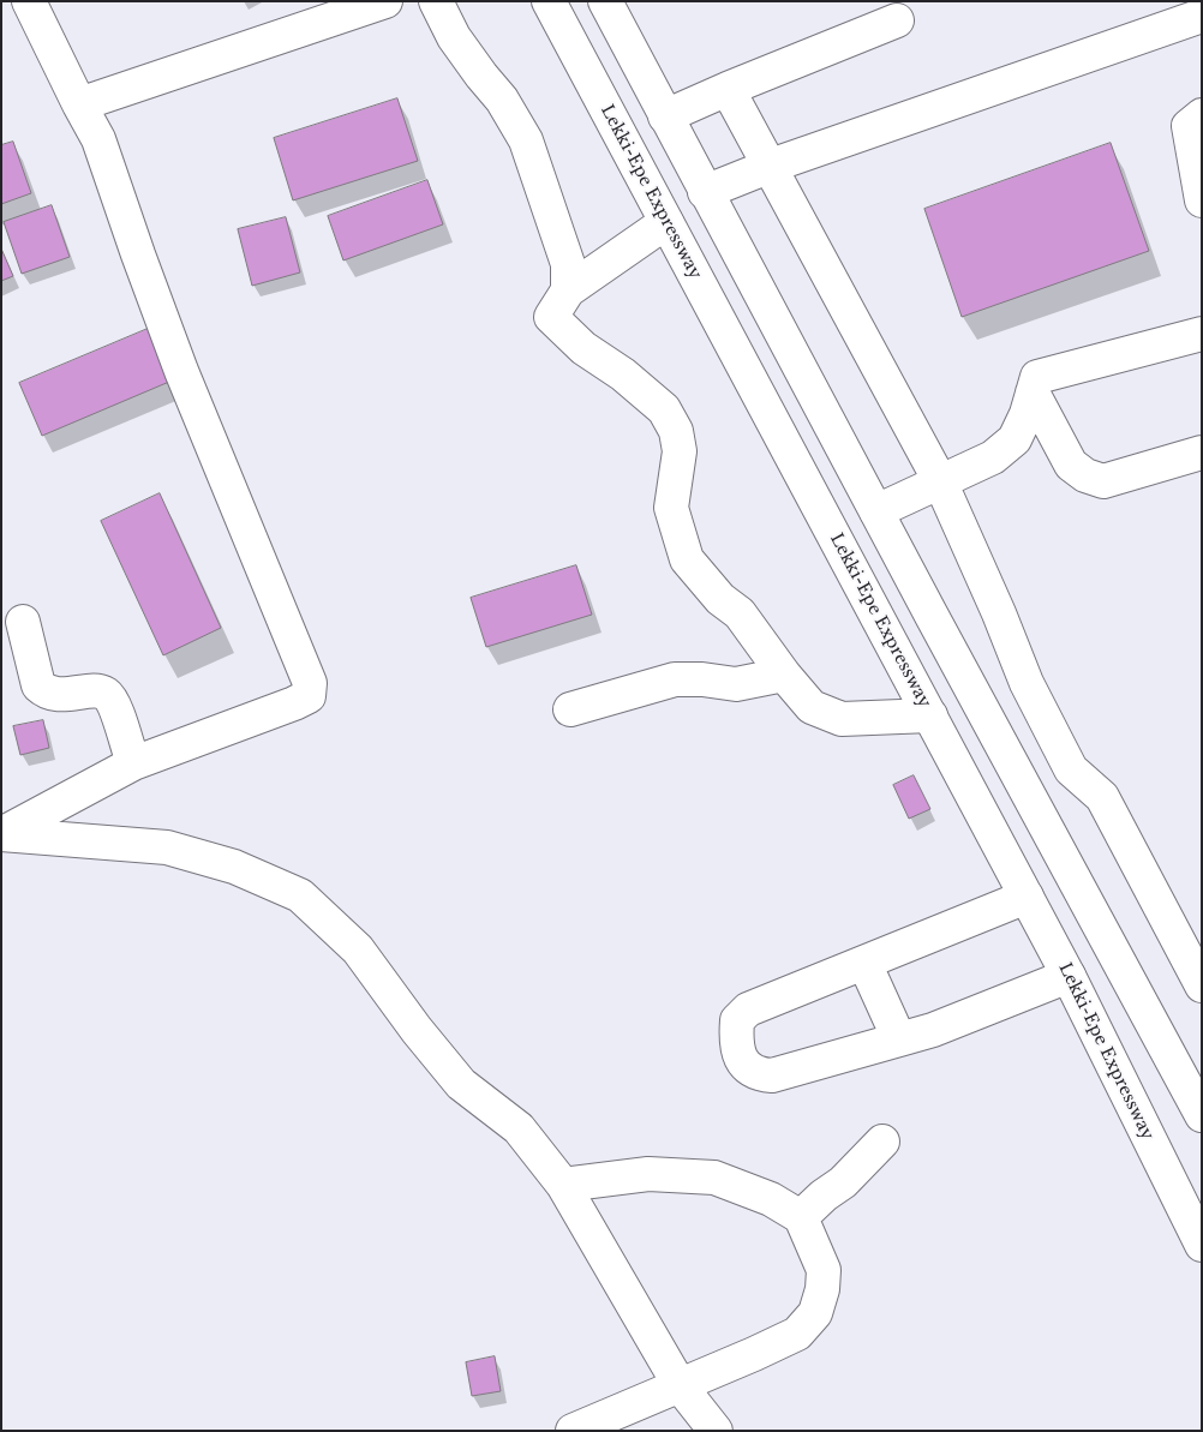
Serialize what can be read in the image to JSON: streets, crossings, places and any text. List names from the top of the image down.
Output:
{
  "streets": {
    "main road": ["Lekki-Epe Expressway"]
  }
}
